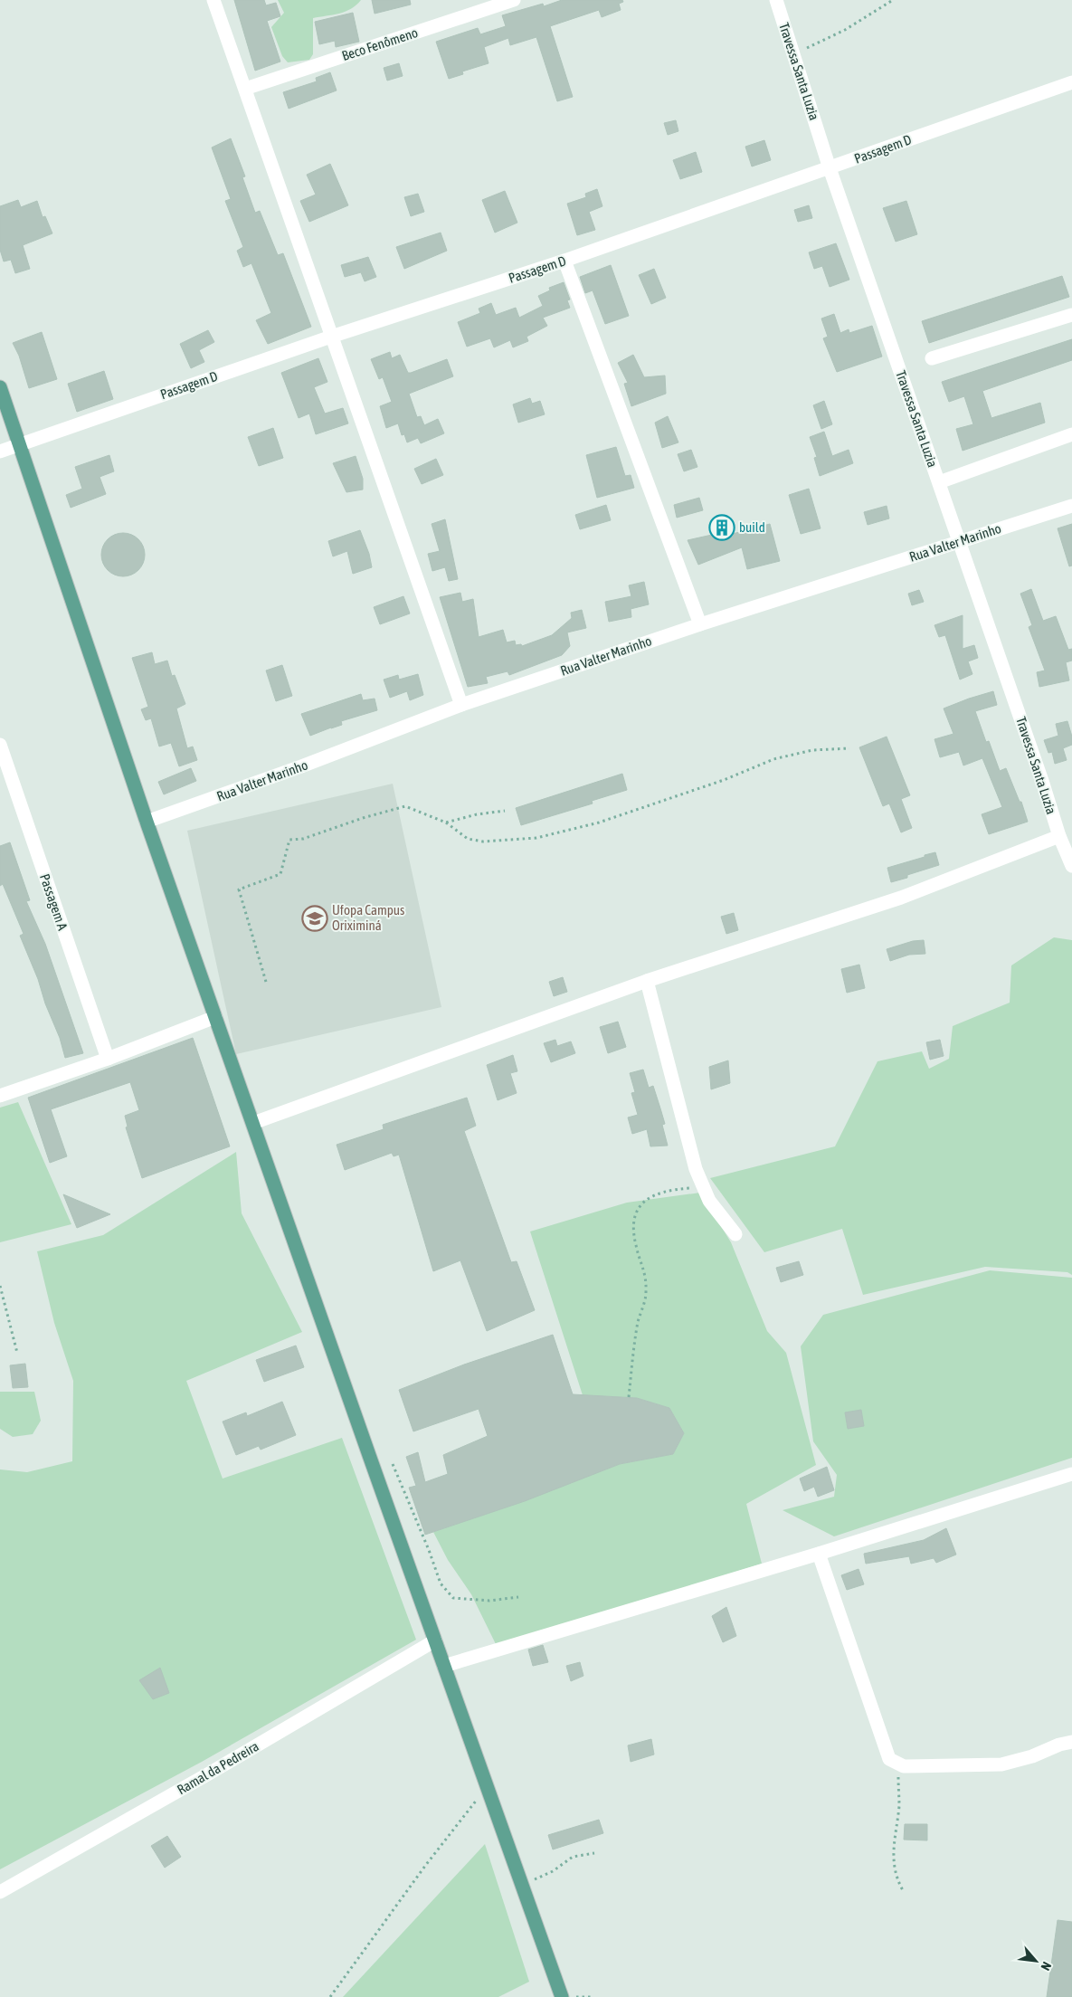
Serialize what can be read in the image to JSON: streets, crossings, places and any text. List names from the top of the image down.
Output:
{
  "streets": {
    "street": [
      "Beco Fenômeno",
      "Travessa Santa Luzia",
      "Passagem D",
      "Rua Valter Marinho",
      "Passagem A",
      "Ramal da Pedreira"
    ]
  },
  "crossings": [
    ["Travessa Santa Luzia", "Passagem D"],
    ["Travessa Santa Luzia", "Rua Valter Marinho"]
  ],
  "places": {
    "building": ["build"],
    "school or university": ["Ufopa Campus Oriximiná"]
  },
  "north": "bottom right"
}
